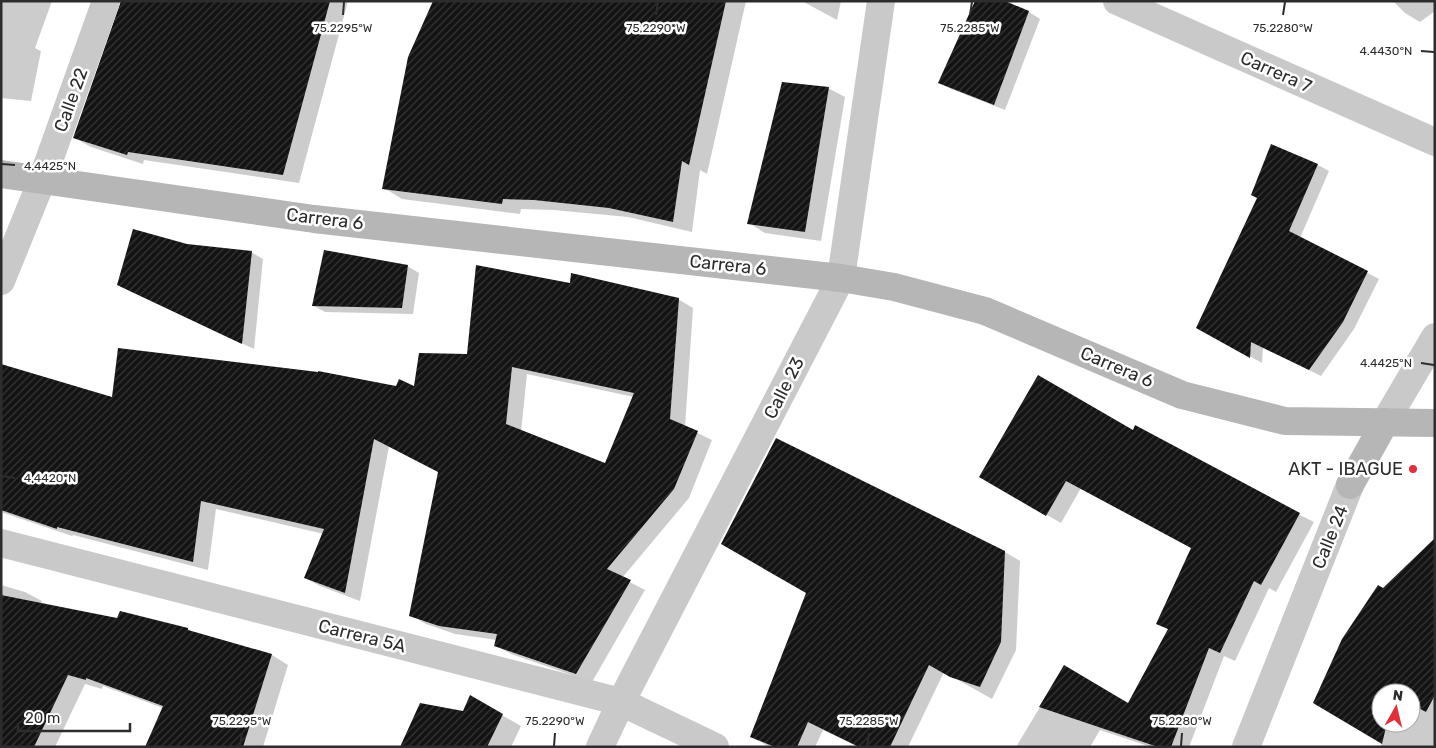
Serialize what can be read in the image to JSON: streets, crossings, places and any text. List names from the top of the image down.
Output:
{
  "streets": {
    "street": [
      "Carrera 7",
      "Calle 22",
      "Carrera 6",
      "Calle 23",
      "Calle 24",
      "Carrera 5A"
    ]
  },
  "crossings": [
    ["Calle 22", "Carrera 6"],
    ["Carrera 6", "Calle 23"],
    ["Carrera 6", "Calle 24"],
    ["Calle 23", "Carrera 5A"]
  ],
  "places": ["AKT - IBAGUE"],
  "scale_bar": "20 m",
  "north": "top",
  "coordinates": [
    "75.2295°W",
    "75.2290°W",
    "75.2285°W",
    "75.2280°W",
    "4.4430°N",
    "4.4425°N",
    "4.4420°N"
  ]
}
